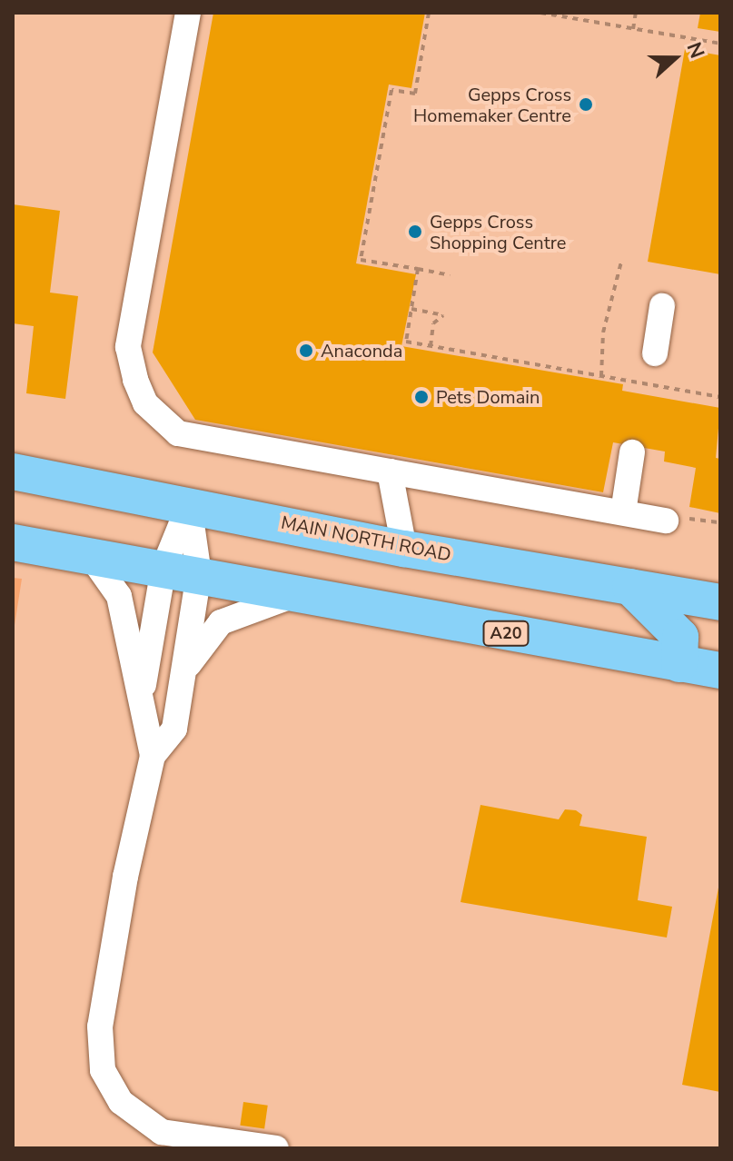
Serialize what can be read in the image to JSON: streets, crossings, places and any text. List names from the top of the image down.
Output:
{
  "streets": {
    "highway": ["MAIN NORTH ROAD", "A20"]
  },
  "places": [
    "Gepps Cross Homemaker Centre",
    "Gepps Cross Shopping Centre",
    "Anaconda",
    "Pets Domain"
  ],
  "north": "right"
}
